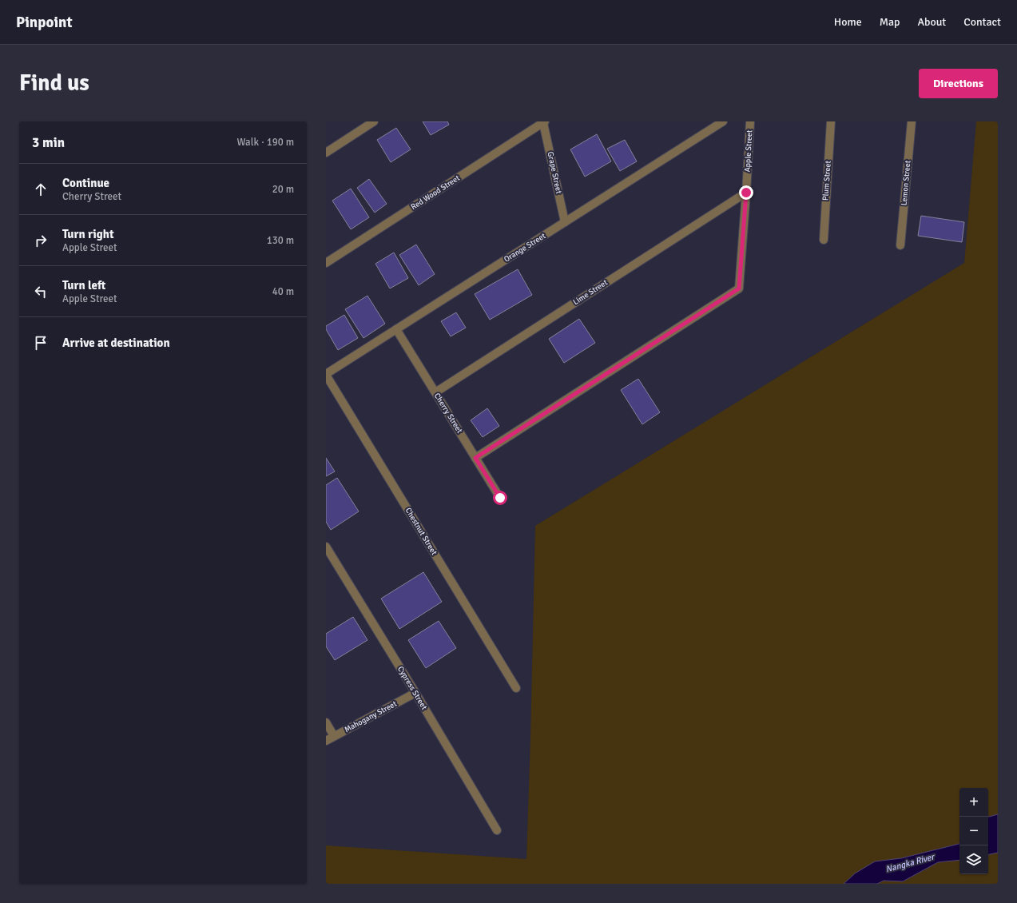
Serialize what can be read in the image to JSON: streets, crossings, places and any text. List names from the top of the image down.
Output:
{
  "streets": {
    "street": [
      "Apple Street",
      "Grape Street",
      "Plum Street",
      "Lemon Street",
      "Red Wood Street",
      "Orange Street",
      "Lime Street",
      "Cherry Street",
      "Chestnut Street",
      "Cypress Street",
      "Mahogany Street"
    ]
  },
  "crossings": [
    ["Apple Street", "Lime Street"],
    ["Apple Street", "Cherry Street"],
    ["Grape Street", "Red Wood Street"],
    ["Grape Street", "Orange Street"],
    ["Orange Street", "Cherry Street"],
    ["Orange Street", "Chestnut Street"],
    ["Lime Street", "Cherry Street"],
    ["Cypress Street", "Mahogany Street"]
  ],
  "water": ["Nangka River"],
  "page": {
    "header": "Pinpoint",
    "nav": [
      "Home",
      "Map",
      "About",
      "Contact"
    ],
    "buttons": "Directions",
    "title": "Find us",
    "heading": ["3 min", "Walk · 190 m"],
    "list": [
      ["Continue", "Cherry Street", "20 m"],
      ["Turn right", "Apple Street", "130 m"],
      ["Turn left", "Apple Street", "40 m"],
      "Arrive at destination"
    ],
    "map_buttons": ["+", "−"]
  }
}
